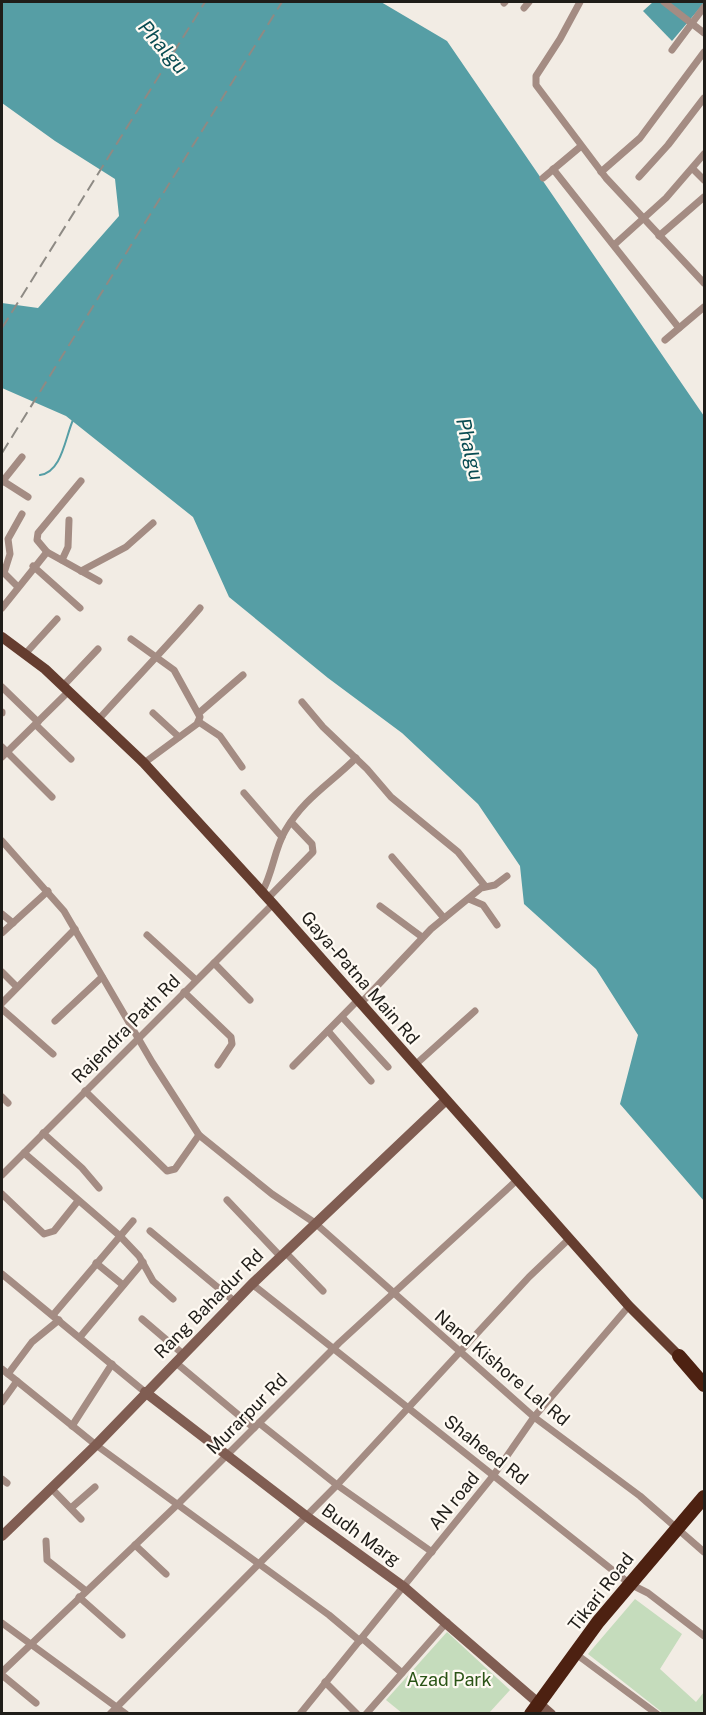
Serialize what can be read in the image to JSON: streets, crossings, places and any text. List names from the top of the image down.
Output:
{
  "streets": {
    "highway": ["Tikari Road"],
    "main road": ["Gaya-Patna Main Rd"],
    "street": [
      "Rajendra Path Rd",
      "Rang Bahadur Rd",
      "Nand Kishore Lal Rd",
      "Murarpur Rd",
      "Shaheed Rd",
      "AN road",
      "Budh Marg"
    ]
  },
  "crossings": [
    ["Gaya-Patna Main Rd", "Rajendra Path Rd"],
    ["Gaya-Patna Main Rd", "Rang Bahadur Rd"],
    ["Gaya-Patna Main Rd", "Murarpur Rd"],
    ["Gaya-Patna Main Rd", "AN road"],
    ["Rajendra Path Rd", "Nand Kishore Lal Rd"],
    ["Rang Bahadur Rd", "Nand Kishore Lal Rd"],
    ["Rang Bahadur Rd", "Shaheed Rd"],
    ["Rang Bahadur Rd", "Budh Marg"],
    ["Nand Kishore Lal Rd", "Murarpur Rd"],
    ["Nand Kishore Lal Rd", "AN road"],
    ["Nand Kishore Lal Rd", "Tikari Road"],
    ["Murarpur Rd", "Shaheed Rd"],
    ["Murarpur Rd", "Budh Marg"],
    ["Shaheed Rd", "AN road"],
    ["Shaheed Rd", "Tikari Road"],
    ["AN road", "Budh Marg"],
    ["Budh Marg", "Tikari Road"]
  ],
  "water": ["Phalgu"],
  "parks": ["Azad Park"]
}
